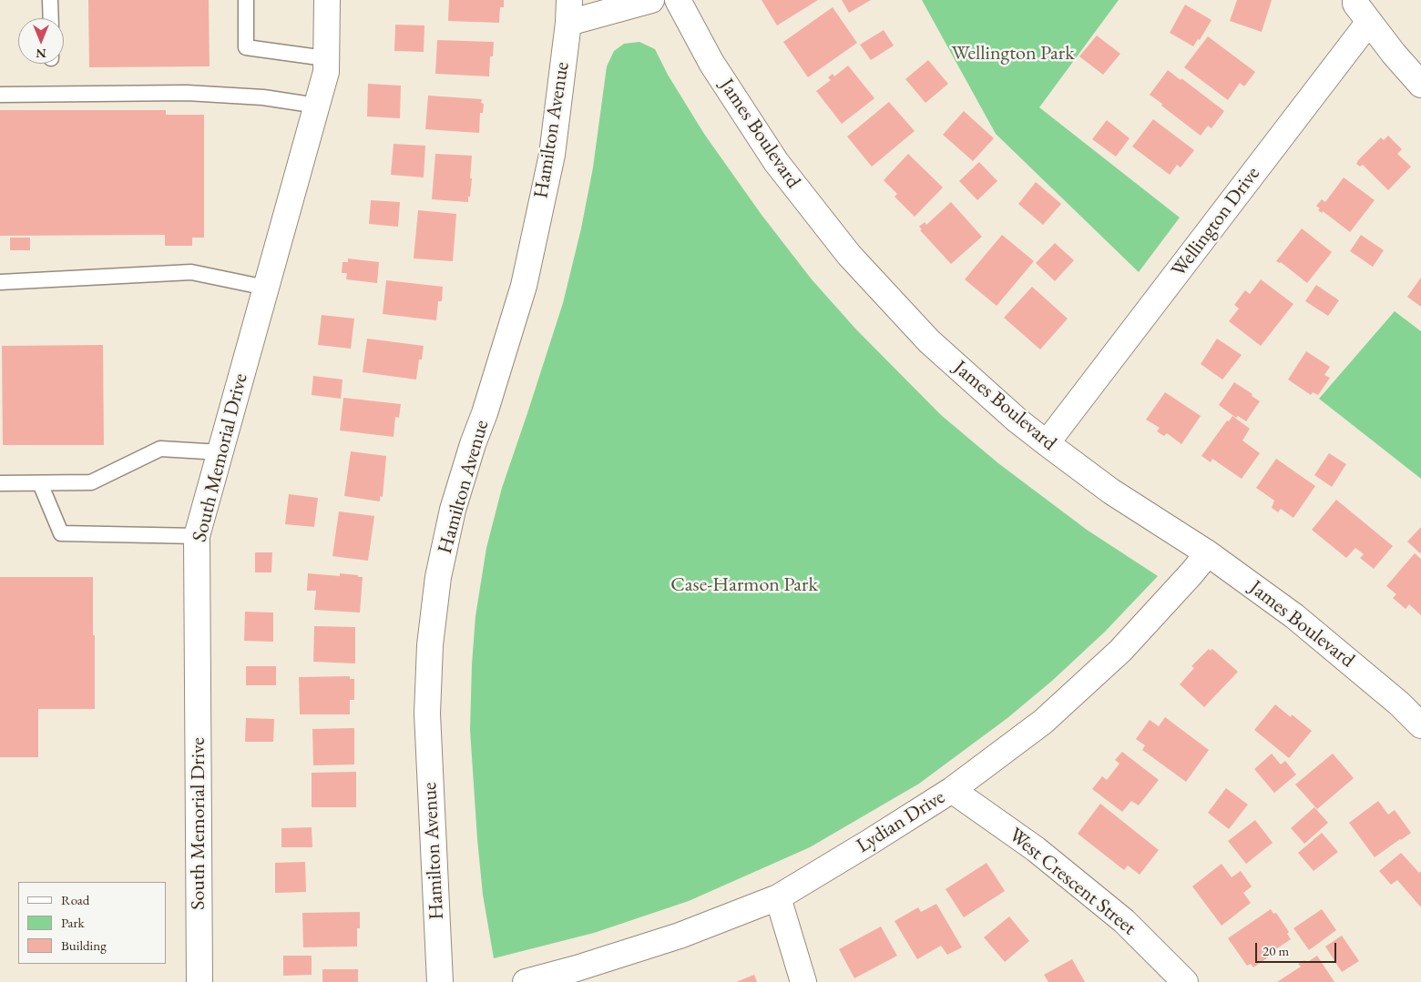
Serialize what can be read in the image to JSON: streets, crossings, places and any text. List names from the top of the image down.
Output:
{
  "streets": {
    "street": [
      "Hamilton Avenue",
      "James Boulevard",
      "Wellington Drive",
      "South Memorial Drive",
      "Lydian Drive",
      "West Crescent Street"
    ]
  },
  "crossings": [
    ["James Boulevard", "Wellington Drive"],
    ["James Boulevard", "Lydian Drive"],
    ["Lydian Drive", "West Crescent Street"]
  ],
  "parks": ["Wellington Park", "Case-Harmon Park"],
  "legend": ["Road", "Park", "Building"],
  "scale_bar": "20 m",
  "north": "bottom"
}
